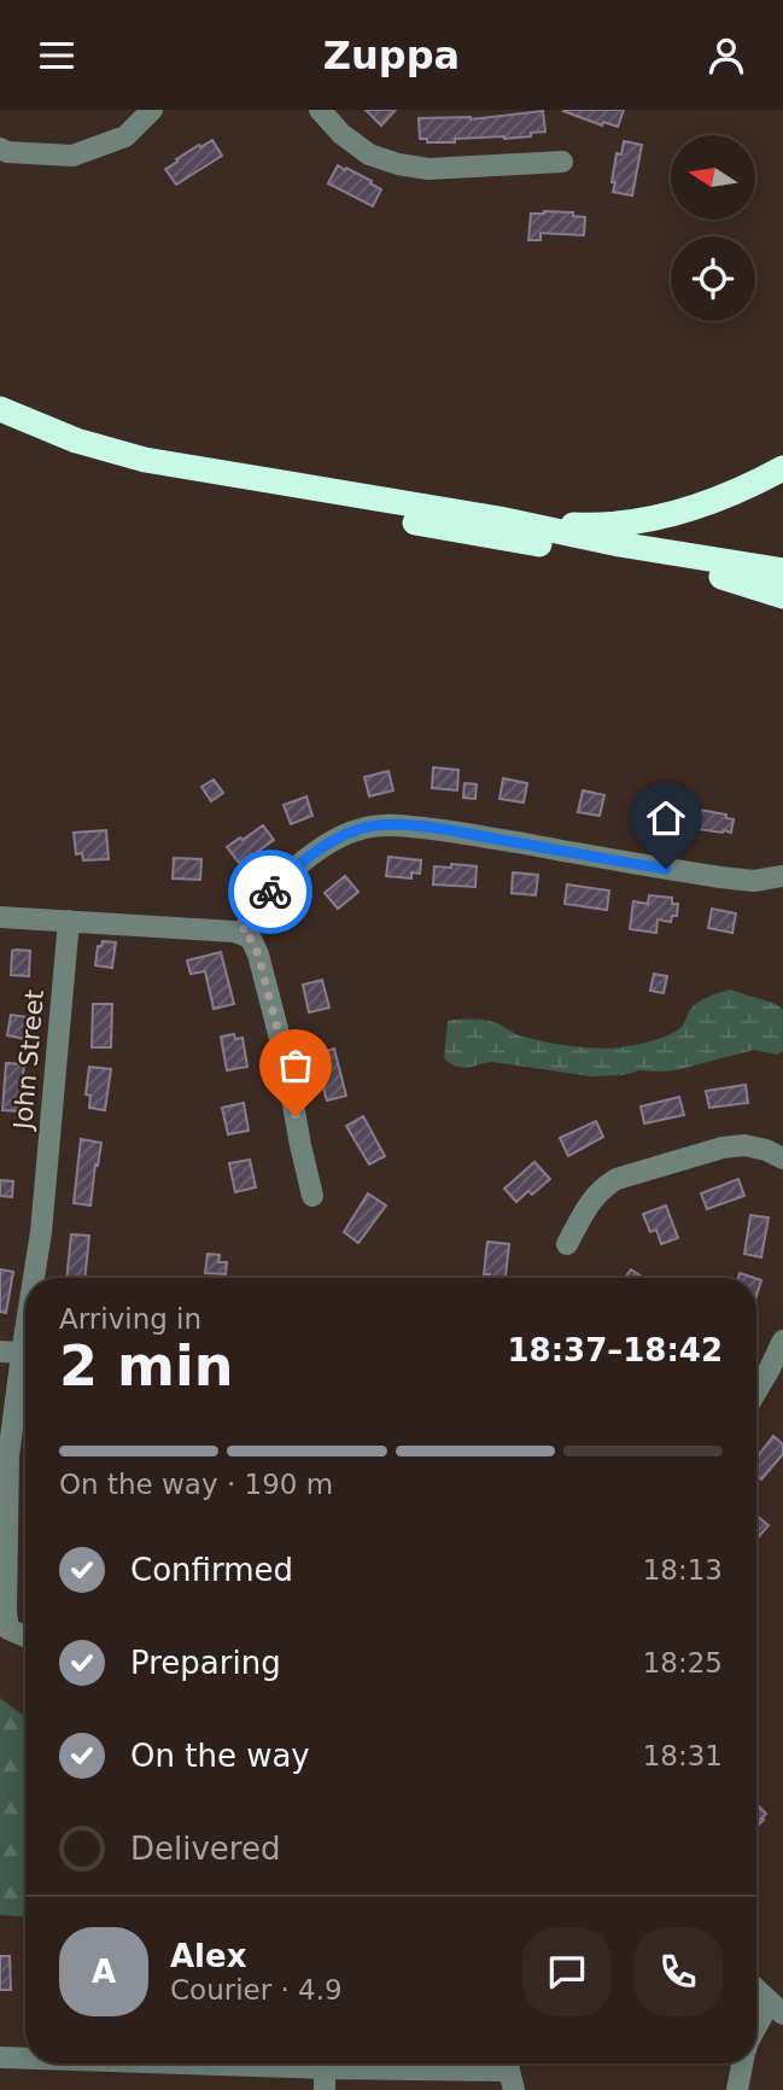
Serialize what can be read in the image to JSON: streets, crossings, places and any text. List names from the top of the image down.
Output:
{
  "streets": {
    "street": ["John Street"]
  },
  "north": "left",
  "page": {
    "header": "Zuppa",
    "heading": ["2 min", "Arriving in", "18:37–18:42"],
    "panel": ["Alex", "Courier · 4.9"],
    "bar": "On the way · 190 m",
    "list": [
      ["Confirmed", "18:13"],
      ["Preparing", "18:25"],
      ["On the way", "18:31"],
      "Delivered"
    ],
    "round": "A"
  }
}
